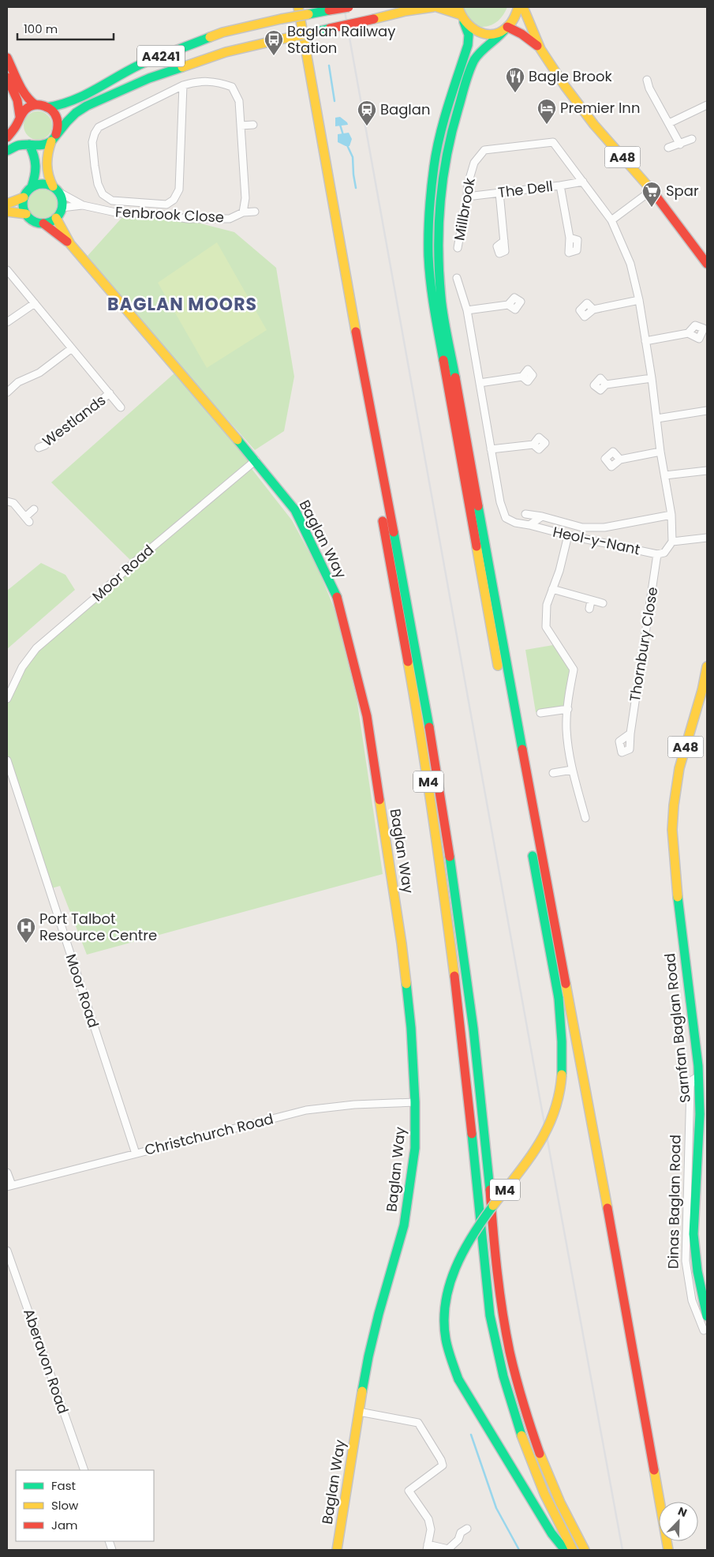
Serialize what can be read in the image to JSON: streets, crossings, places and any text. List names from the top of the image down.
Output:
{
  "streets": {
    "main road": [
      "A4241",
      "A48",
      "Baglan Way",
      "M4",
      "Sarnfan Baglan Road",
      "Dinas Baglan Road"
    ],
    "street": [
      "The Dell",
      "Millbrook",
      "Fenbrook Close",
      "Westlands",
      "Heol-y-Nant",
      "Moor Road",
      "Thornbury Close",
      "Christchurch Road",
      "Aberavon Road"
    ]
  },
  "crossings": [
    ["A48", "Sarnfan Baglan Road"],
    ["The Dell", "Millbrook"],
    ["Fenbrook Close", "Baglan Way"],
    ["Baglan Way", "Moor Road"],
    ["Baglan Way", "Christchurch Road"],
    ["Heol-y-Nant", "Thornbury Close"],
    ["Moor Road", "Christchurch Road"],
    ["Sarnfan Baglan Road", "Dinas Baglan Road"]
  ],
  "districts": ["BAGLAN MOORS"],
  "places": {
    "bus stop": ["Baglan Railway Station"],
    "restaurant": ["Bagle Brook"],
    "hotel": ["Premier Inn"],
    "station": ["Baglan"],
    "supermarket": ["Spar"],
    "hospital": ["Port Talbot Resource Centre"]
  },
  "legend": ["Fast", "Slow", "Jam"],
  "scale_bar": "100 m",
  "north": "top right"
}
